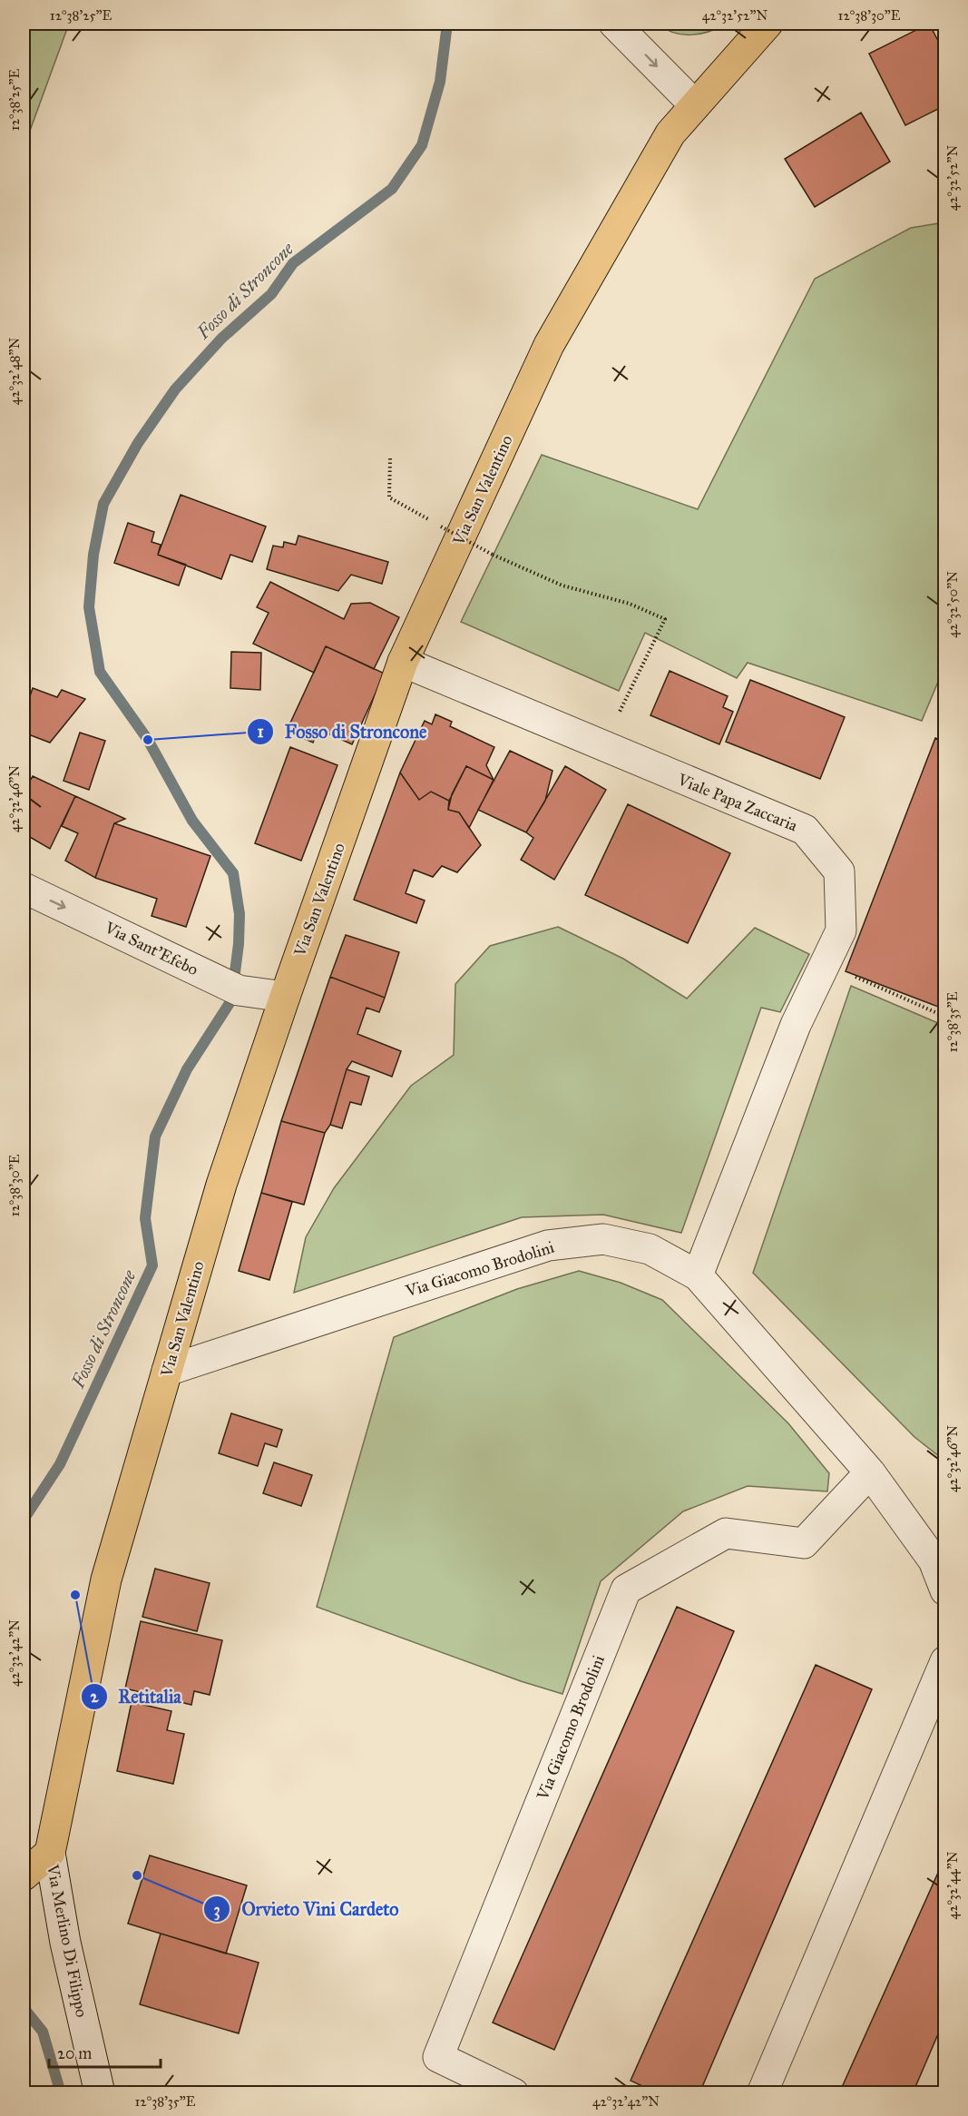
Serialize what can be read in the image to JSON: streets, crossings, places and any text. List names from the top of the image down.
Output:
{
  "streets": {
    "main road": ["Via San Valentino"],
    "street": [
      "Viale Papa Zaccaria",
      "Via Sant'Efebo",
      "Via Giacomo Brodolini",
      "Via Merlino Di Filippo"
    ]
  },
  "crossings": [
    ["Via San Valentino", "Viale Papa Zaccaria"],
    ["Via San Valentino", "Via Sant'Efebo"],
    ["Via San Valentino", "Via Giacomo Brodolini"],
    ["Via San Valentino", "Via Merlino Di Filippo"],
    ["Viale Papa Zaccaria", "Via Giacomo Brodolini"]
  ],
  "one_way": ["Via Sant'Efebo"],
  "water": ["Fosso di Stroncone"],
  "places": ["Fosso di Stroncone", "Retitalia", "Orvieto Vini Cardeto"],
  "scale_bar": "20 m",
  "coordinates": [
    "12°38'25\"E",
    "42°32'52\"N",
    "12°38'30\"E",
    "42°32'48\"N",
    "42°32'50\"N",
    "42°32'46\"N",
    "12°38'35\"E",
    "42°32'42\"N",
    "42°32'44\"N"
  ]
}
